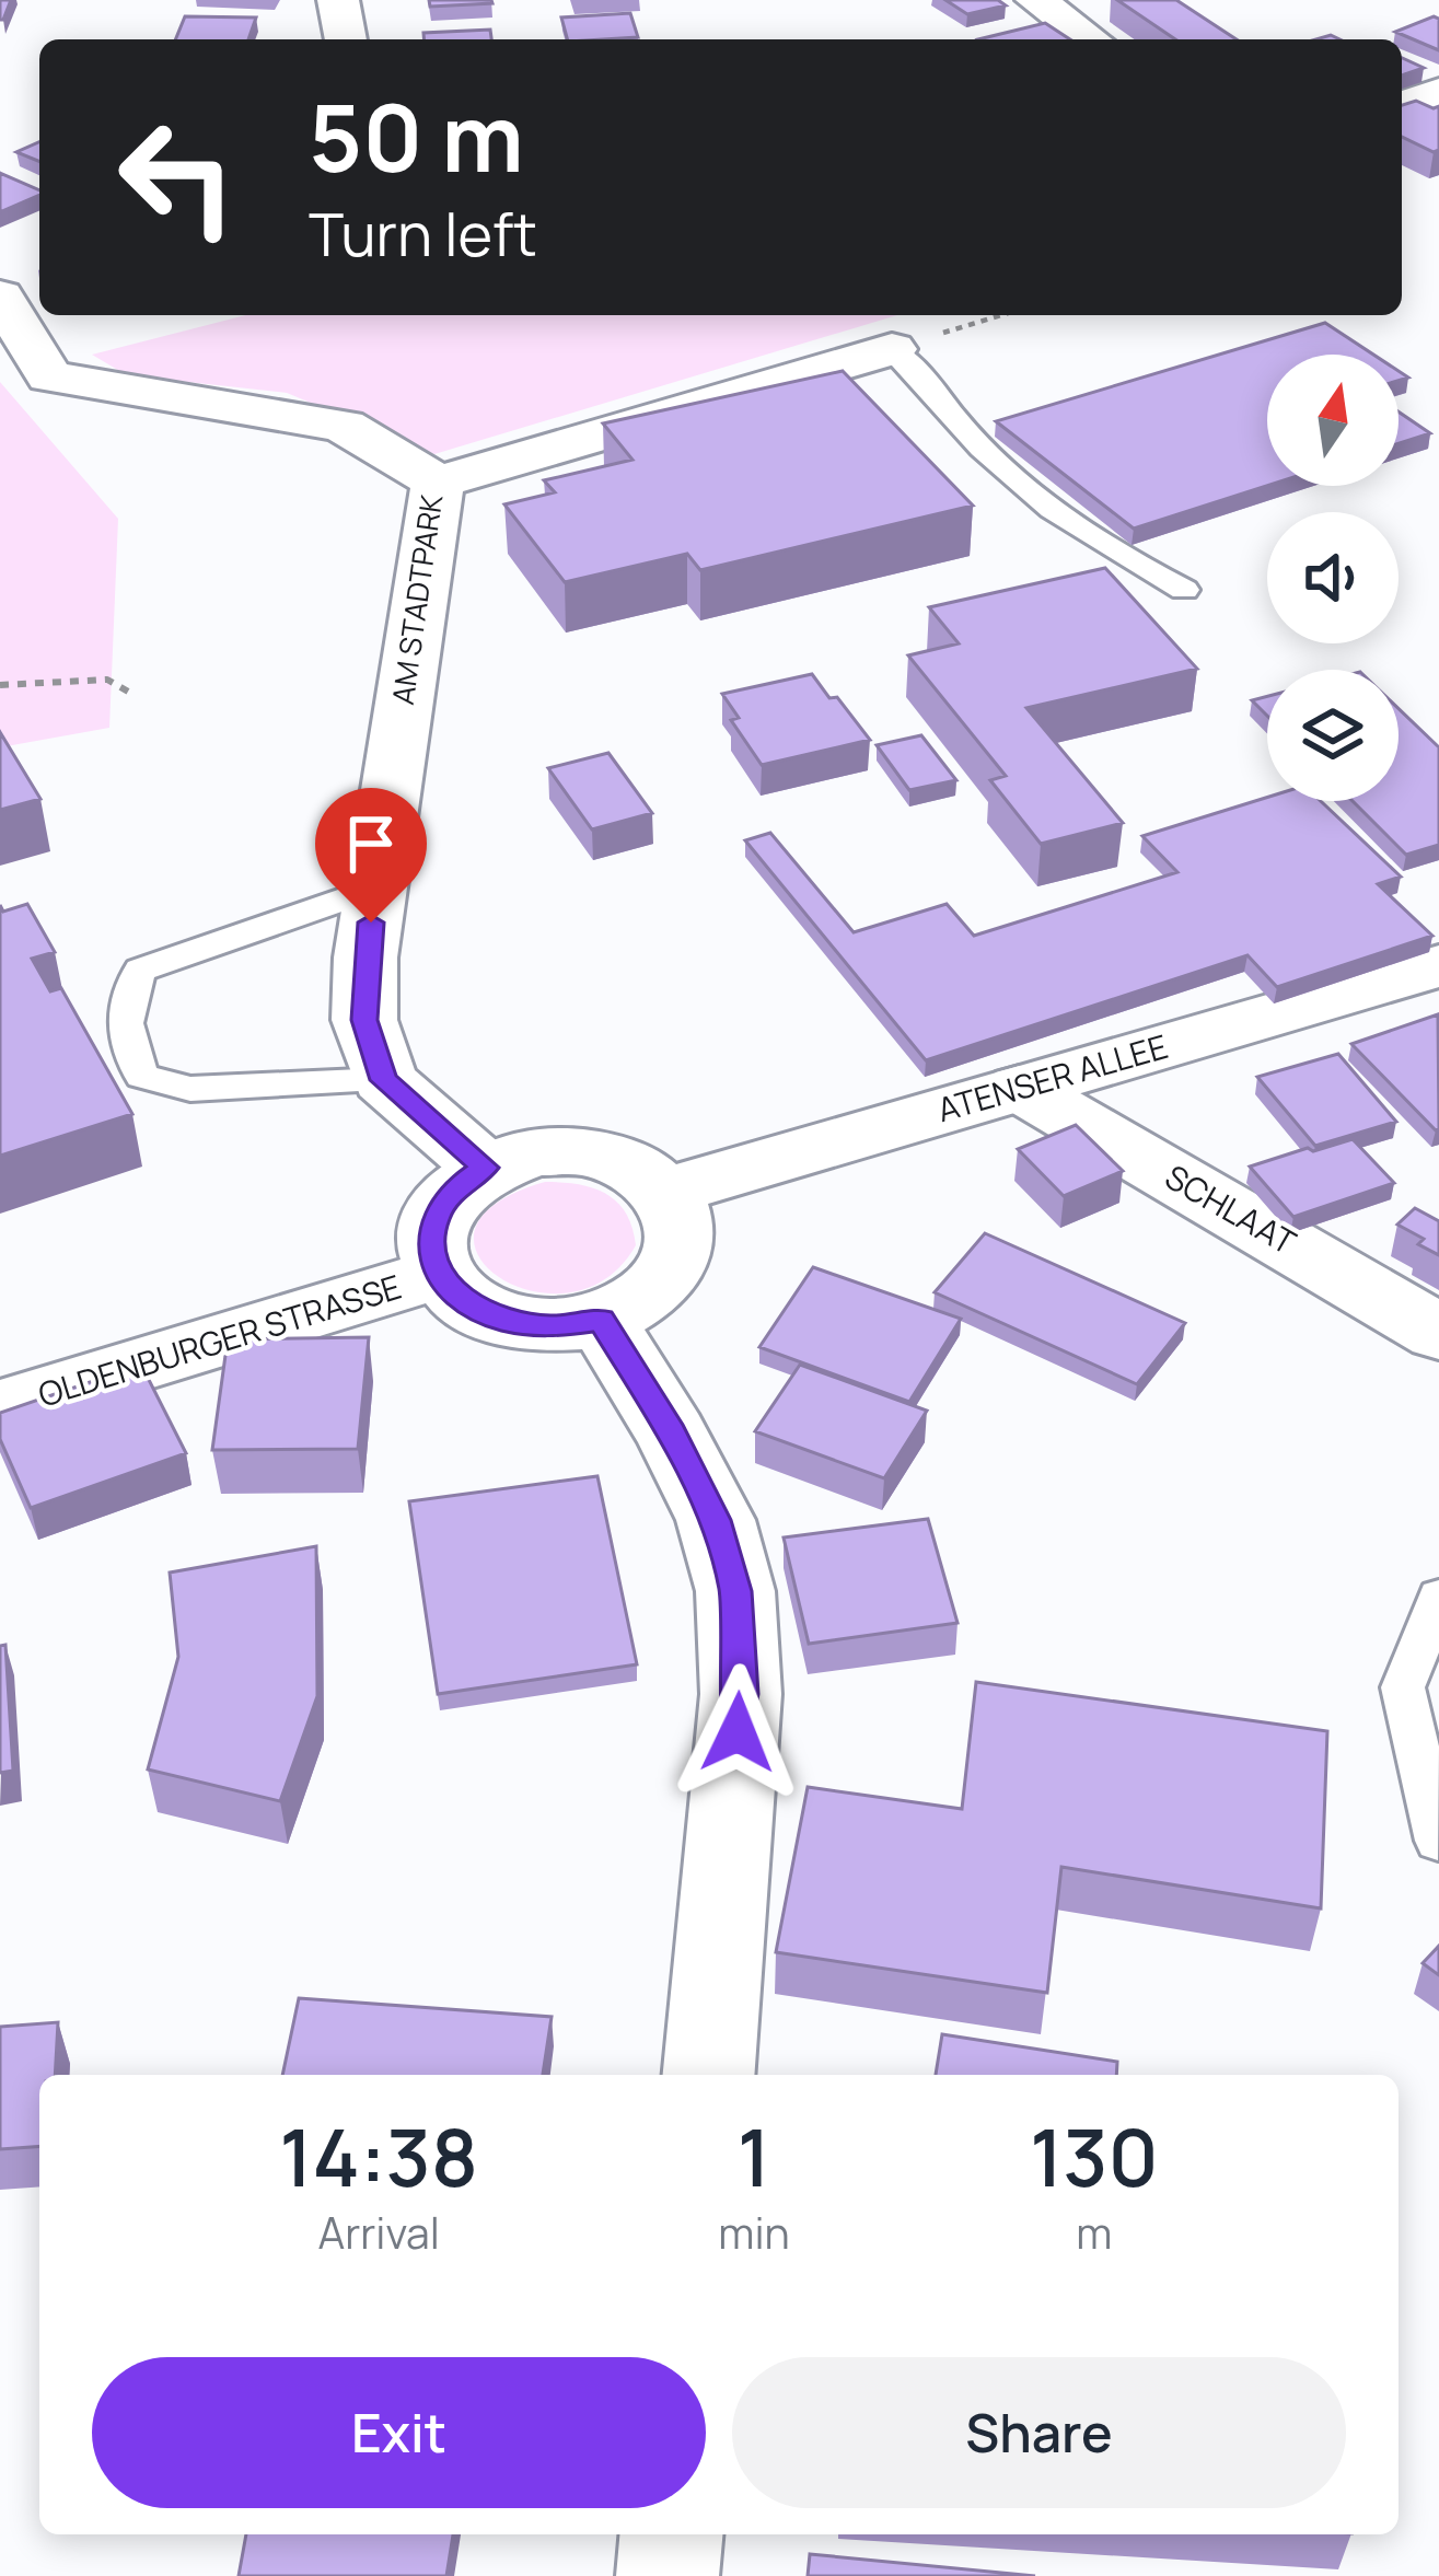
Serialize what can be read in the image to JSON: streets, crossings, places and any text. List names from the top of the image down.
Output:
{
  "streets": {
    "street": [
      "AM STADTPARK",
      "ATENSER ALLEE",
      "SCHLAAT",
      "OLDENBURGER STRASSE"
    ]
  },
  "crossings": [
    ["ATENSER ALLEE", "SCHLAAT"],
    ["ATENSER ALLEE", "OLDENBURGER STRASSE"]
  ],
  "north": "top",
  "page": {
    "turn": ["50 m", "Turn left"],
    "eta": [
      "14:38",
      "Arrival",
      "1",
      "min",
      "130",
      "m"
    ],
    "buttons": ["Exit", "Share"]
  }
}
